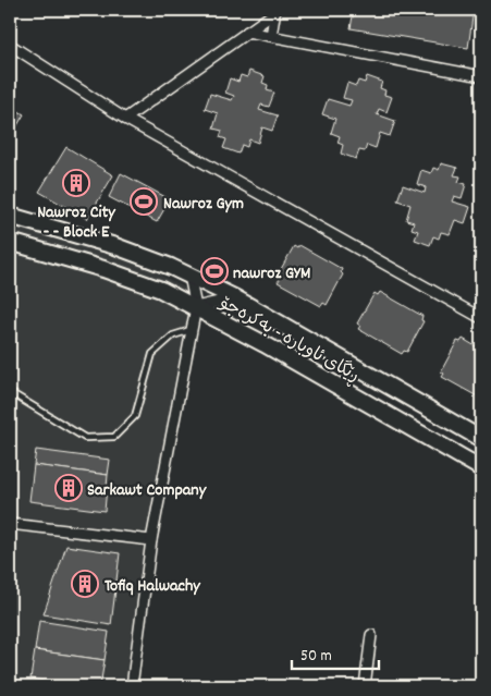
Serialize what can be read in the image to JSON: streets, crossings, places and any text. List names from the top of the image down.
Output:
{
  "streets": {
    "main road": ["ڕێگای ئاوبارە - بەکرەجۆ"]
  },
  "places": {
    "building": ["Nawroz City - - Block E", "Sarkawt Company", "Tofiq Halwachy"],
    "sports": ["Nawroz Gym", "nawroz GYM"]
  },
  "scale_bar": "50 m"
}
